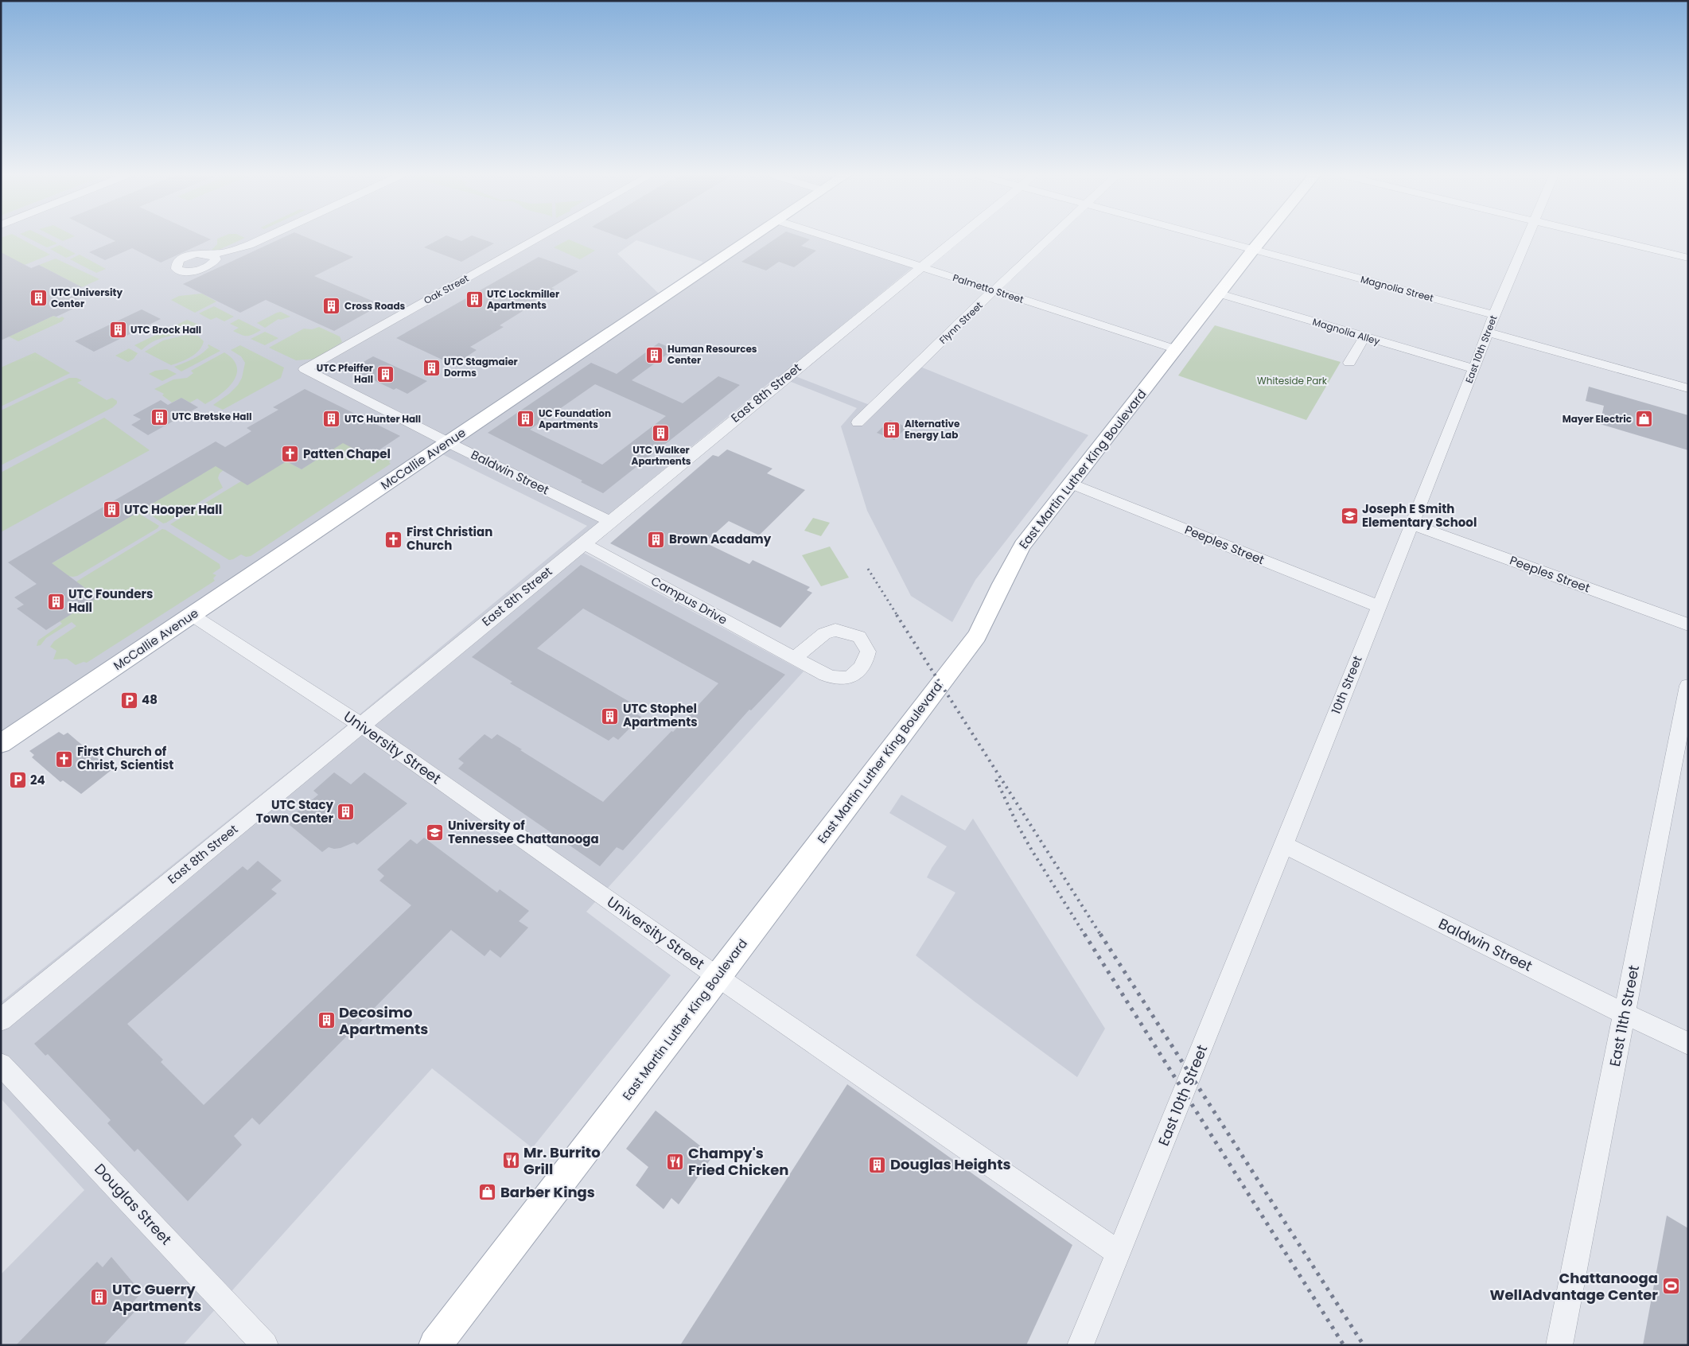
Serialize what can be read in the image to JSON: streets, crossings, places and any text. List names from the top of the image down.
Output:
{
  "streets": {
    "main road": ["McCallie Avenue", "East Martin Luther King Boulevard"],
    "street": [
      "Palmetto Street",
      "Magnolia Street",
      "Oak Street",
      "Flynn Street",
      "Magnolia Alley",
      "East 10th Street",
      "East 8th Street",
      "Baldwin Street",
      "Peeples Street",
      "Campus Drive",
      "10th Street",
      "University Street",
      "East 11th Street",
      "Douglas Street"
    ]
  },
  "crossings": [
    ["Palmetto Street", "Flynn Street"],
    ["Palmetto Street", "East 8th Street"],
    ["Palmetto Street", "East Martin Luther King Boulevard"],
    ["Magnolia Street", "East 10th Street"],
    ["Magnolia Street", "East Martin Luther King Boulevard"],
    ["Oak Street", "Baldwin Street"],
    ["Magnolia Alley", "East 10th Street"],
    ["Magnolia Alley", "East Martin Luther King Boulevard"],
    ["East 10th Street", "Baldwin Street"],
    ["East 10th Street", "Peeples Street"],
    ["East 10th Street", "10th Street"],
    ["East 10th Street", "University Street"],
    ["East 8th Street", "Baldwin Street"],
    ["East 8th Street", "Campus Drive"],
    ["East 8th Street", "University Street"],
    ["McCallie Avenue", "Baldwin Street"],
    ["McCallie Avenue", "University Street"],
    ["East Martin Luther King Boulevard", "Peeples Street"],
    ["East Martin Luther King Boulevard", "University Street"],
    ["Baldwin Street", "10th Street"],
    ["Baldwin Street", "East 11th Street"],
    ["Peeples Street", "10th Street"]
  ],
  "parks": ["Whiteside Park"],
  "places": {
    "building": [
      "UTC University Center",
      "UTC Lockmiller Apartments",
      "Cross Roads",
      "UTC Brock Hall",
      "Human Resources Center",
      "UTC Stagmaier Dorms",
      "UTC Pfeiffer Hall",
      "UTC Bretske Hall",
      "UTC Hunter Hall",
      "UC Foundation Apartments",
      "Alternative Energy Lab",
      "UTC Walker Apartments",
      "UTC Hooper Hall",
      "Brown Acadamy",
      "UTC Founders Hall",
      "UTC Stophel Apartments",
      "UTC Stacy Town Center",
      "Decosimo Apartments",
      "Douglas Heights",
      "UTC Guerry Apartments"
    ],
    "shop": ["Mayer Electric", "Barber Kings"],
    "church": ["Patten Chapel", "First Christian Church", "First Church of Christ, Scientist"],
    "school or university": ["Joseph E Smith Elementary School", "University of Tennessee Chattanooga"],
    "parking": ["48", "24"],
    "restaurant": ["Mr. Burrito Grill", "Champy's Fried Chicken"],
    "sports": ["Chattanooga WellAdvantage Center"]
  }
}
